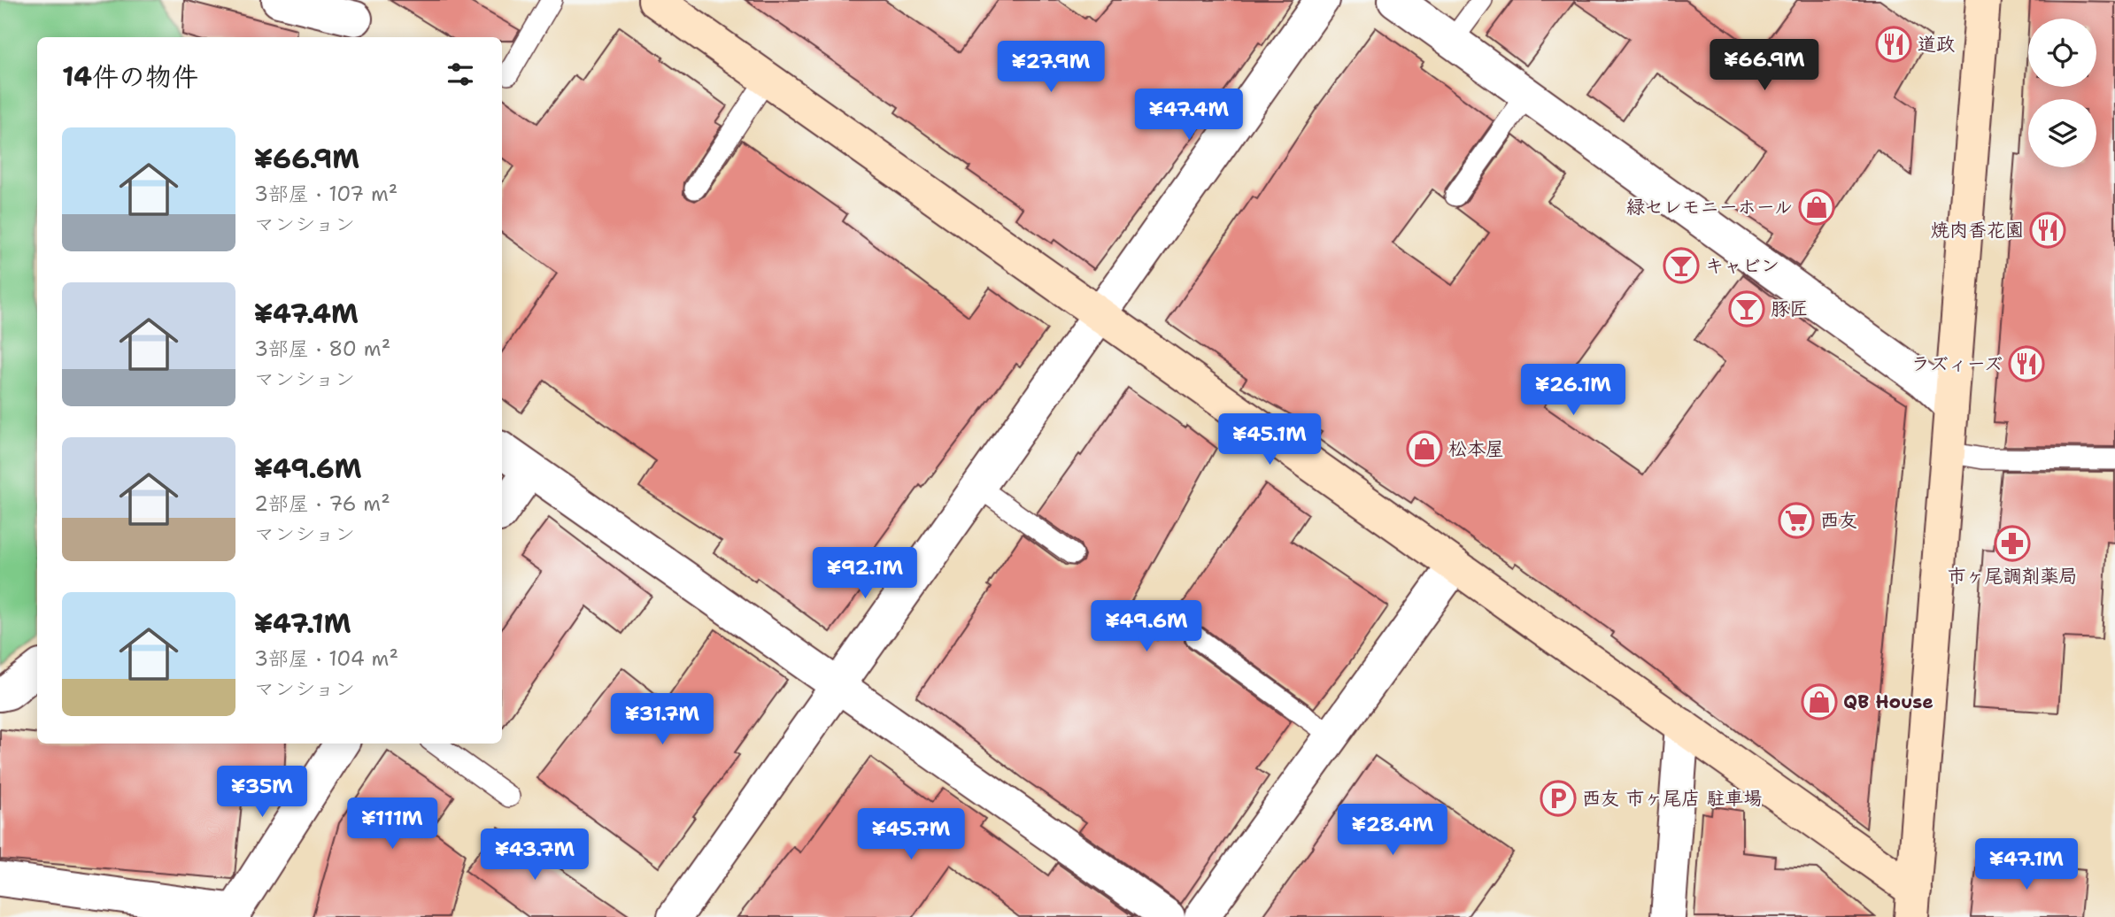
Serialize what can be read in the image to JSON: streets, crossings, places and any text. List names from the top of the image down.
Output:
{
  "places": {
    "restaurant": ["道政", "焼肉香花園", "ラズィーズ"],
    "shop": ["緑セレモニーホール", "松本屋", "QB House"],
    "bar": ["キャビン", "豚匠"],
    "supermarket": ["西友"],
    "pharmacy": ["市ヶ尾調剤薬局"],
    "parking": ["西友 市ヶ尾店 駐車場"]
  },
  "page": {
    "heading": "14件の物件",
    "price": [
      "¥66.9M",
      "¥27.9M",
      "¥47.4M",
      "¥26.1M",
      "¥45.1M",
      "¥92.1M",
      "¥49.6M",
      "¥31.7M",
      "¥35M",
      "¥111M",
      "¥28.4M",
      "¥45.7M",
      "¥43.7M",
      "¥47.1M"
    ],
    "list": [
      {
        "name": "¥66.9M",
        "note": "3部屋 · 107 m² · マンション"
      },
      {
        "name": "¥47.4M",
        "note": "3部屋 · 80 m² · マンション"
      },
      {
        "name": "¥49.6M",
        "note": "2部屋 · 76 m² · マンション"
      },
      {
        "name": "¥47.1M",
        "note": "3部屋 · 104 m² · マンション"
      }
    ]
  }
}
